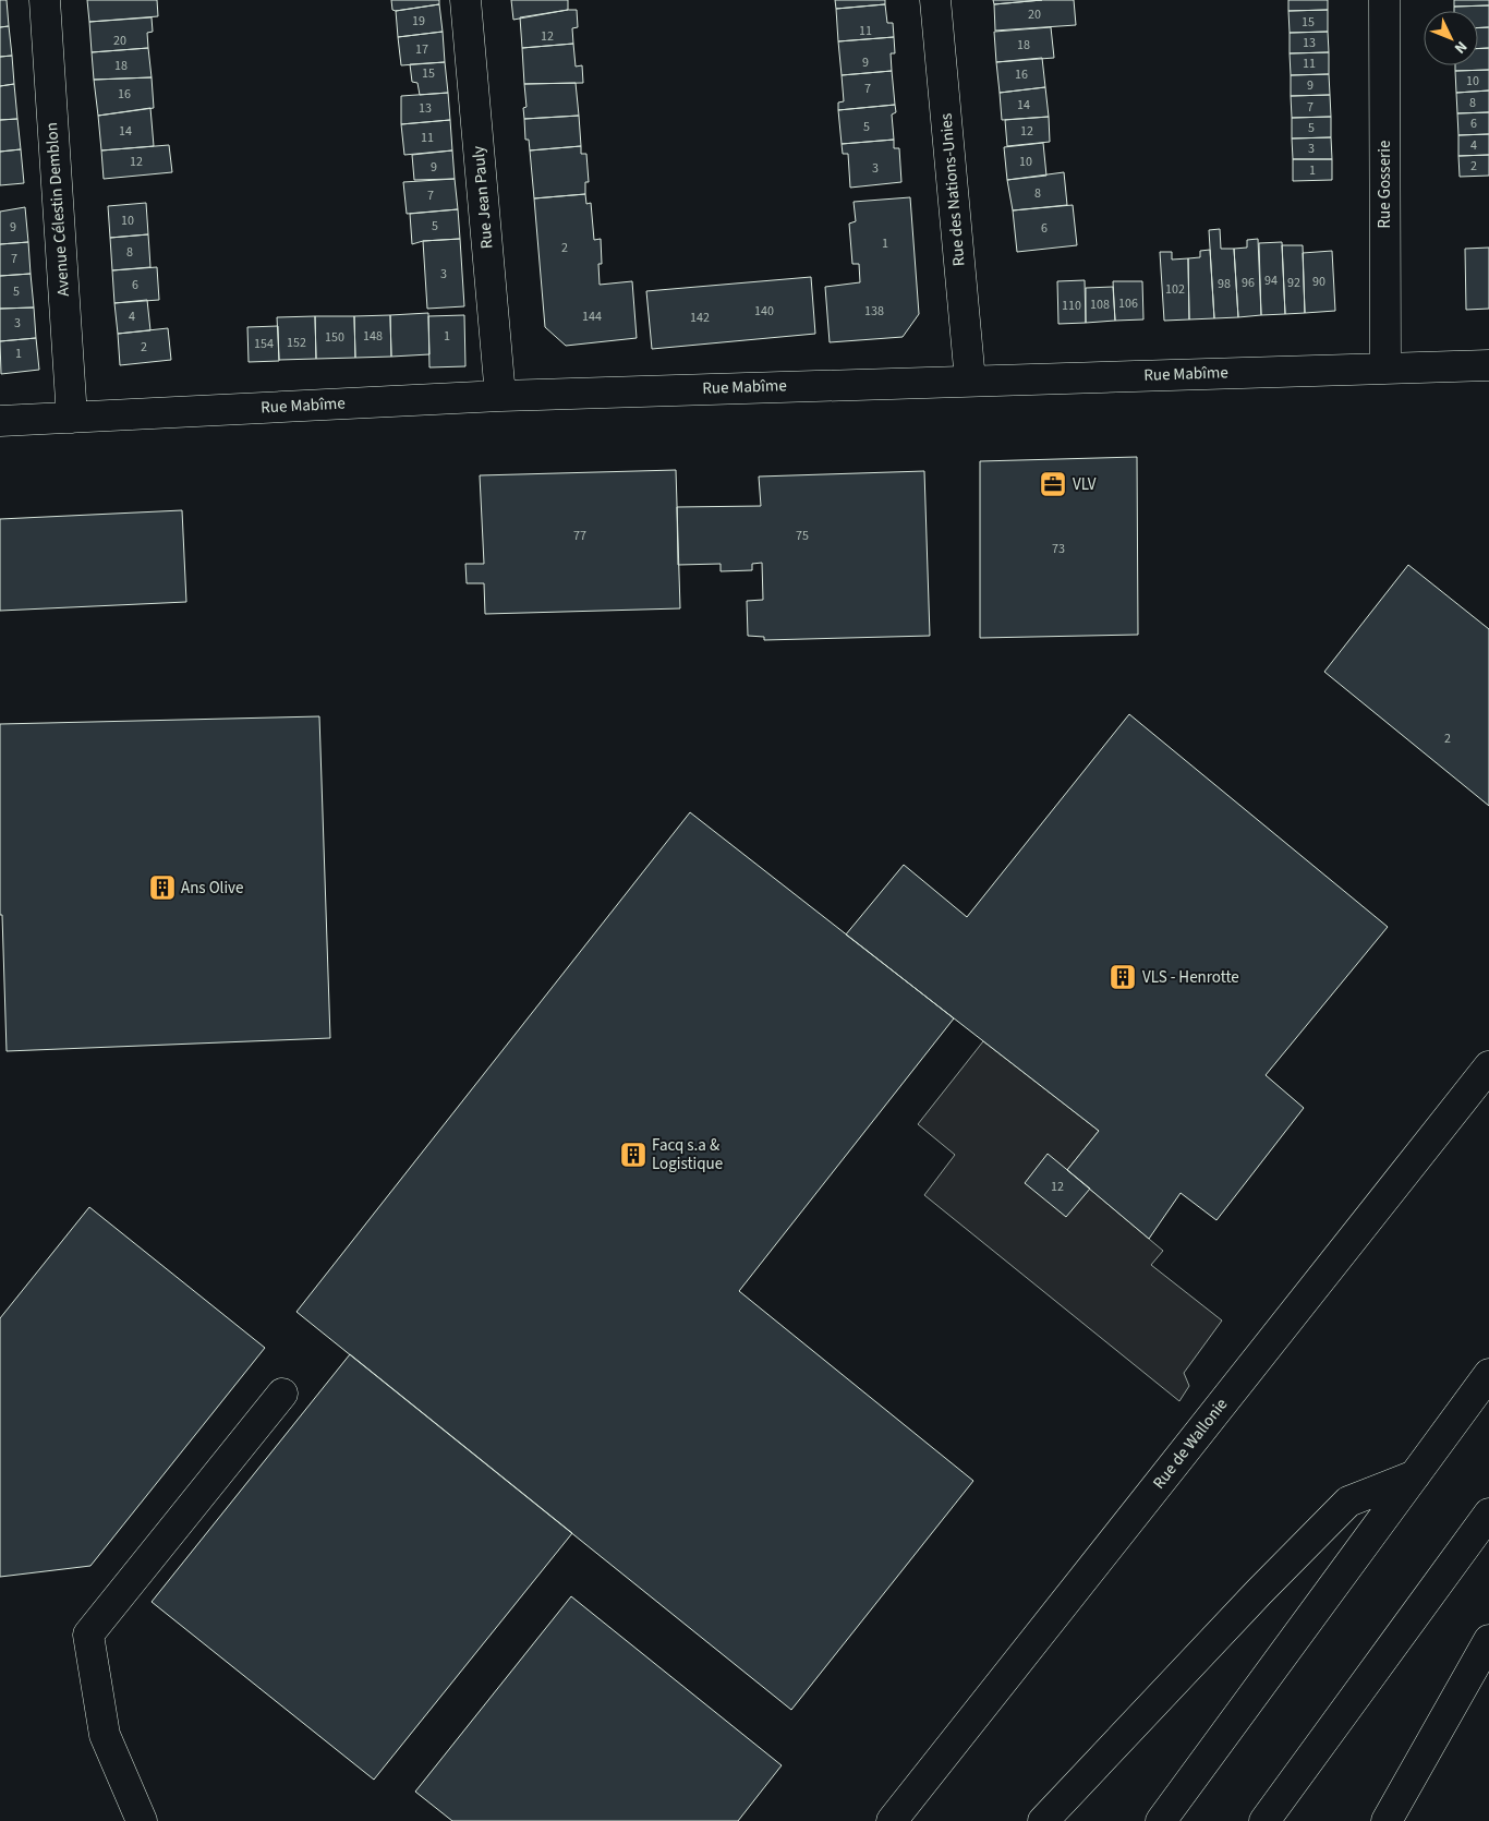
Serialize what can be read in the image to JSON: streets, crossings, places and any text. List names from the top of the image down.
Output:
{
  "streets": {
    "main road": [
      "Rue Gosserie",
      "Rue des Nations-Unies",
      "Rue Jean Pauly",
      "Avenue Célestin Demblon",
      "Rue Mabîme",
      "Rue de Wallonie"
    ]
  },
  "crossings": [
    ["Rue Gosserie", "Rue Mabîme"],
    ["Rue des Nations-Unies", "Rue Mabîme"],
    ["Rue Jean Pauly", "Rue Mabîme"],
    ["Avenue Célestin Demblon", "Rue Mabîme"]
  ],
  "places": {
    "office": ["VLV"],
    "building": ["Ans Olive", "VLS - Henrotte", "Facq s.a & Logistique"]
  },
  "house_numbers": [
    "20",
    "19",
    "15",
    "11",
    "12",
    "20",
    "13",
    "18",
    "17",
    "9",
    "11",
    "18",
    "15",
    "16",
    "10",
    "9",
    "7",
    "16",
    "8",
    "14",
    "7",
    "13",
    "6",
    "5",
    "5",
    "14",
    "12",
    "11",
    "4",
    "3",
    "12",
    "10",
    "2",
    "9",
    "3",
    "1",
    "8",
    "7",
    "10",
    "5",
    "9",
    "6",
    "1",
    "2",
    "8",
    "7",
    "3",
    "94",
    "90",
    "96",
    "92",
    "98",
    "6",
    "102",
    "5",
    "106",
    "108",
    "110",
    "140",
    "138",
    "4",
    "144",
    "142",
    "3",
    "148",
    "1",
    "150",
    "152",
    "154",
    "2",
    "1",
    "77",
    "75",
    "73",
    "2",
    "12"
  ],
  "north": "bottom right"
}
